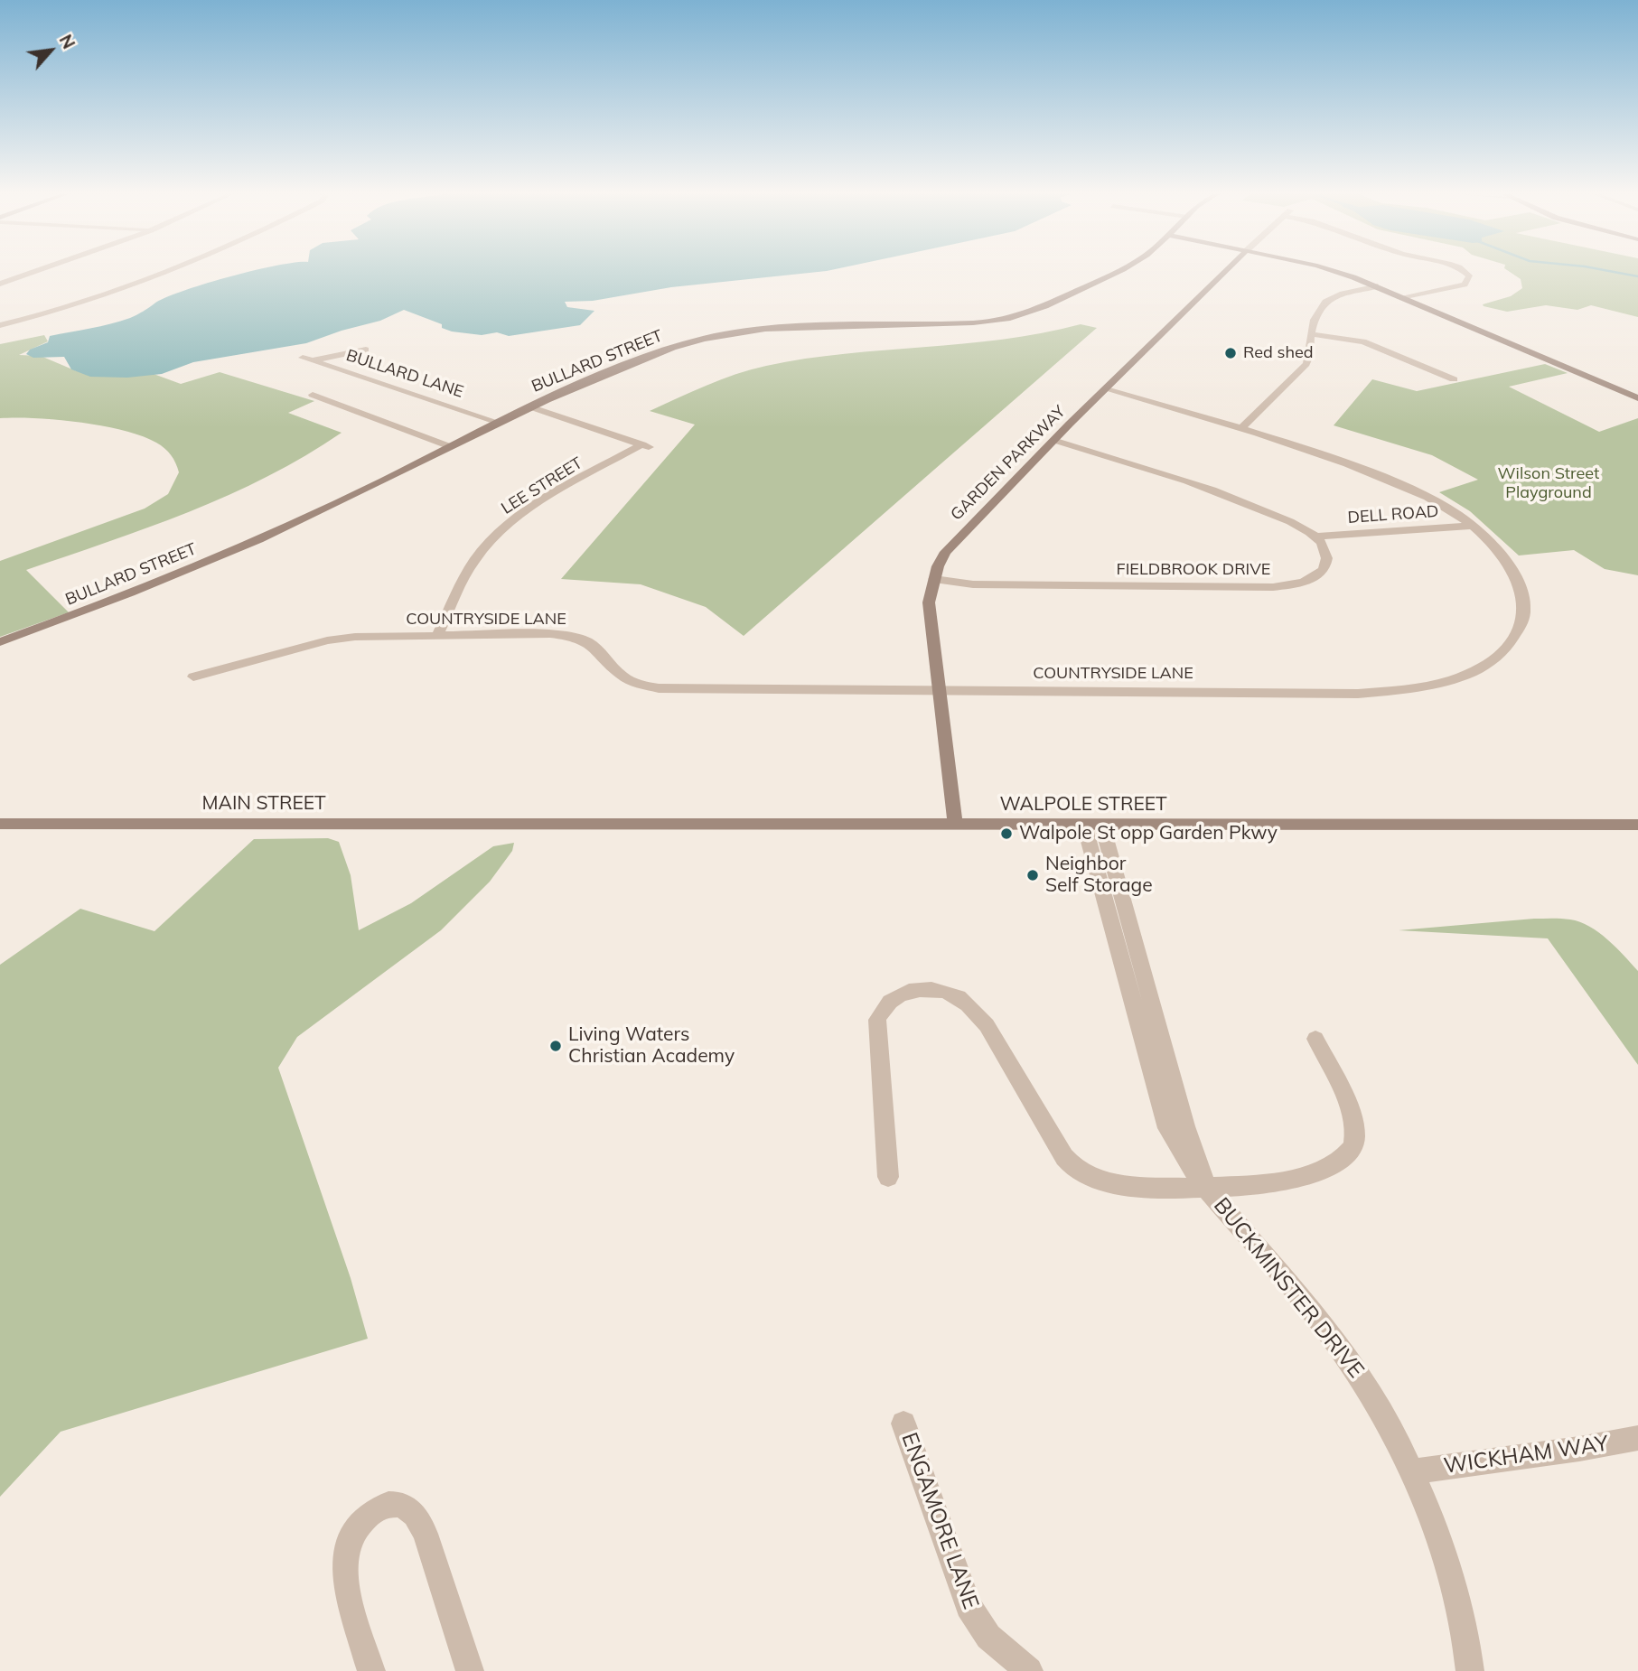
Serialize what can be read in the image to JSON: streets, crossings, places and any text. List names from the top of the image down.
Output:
{
  "streets": {
    "main road": [
      "BULLARD STREET",
      "GARDEN PARKWAY",
      "MAIN STREET",
      "WALPOLE STREET"
    ],
    "street": [
      "BULLARD LANE",
      "LEE STREET",
      "DELL ROAD",
      "FIELDBROOK DRIVE",
      "COUNTRYSIDE LANE",
      "BUCKMINSTER DRIVE",
      "WICKHAM WAY",
      "ENGAMORE LANE"
    ]
  },
  "crossings": [
    ["BULLARD STREET", "BULLARD LANE"],
    ["BULLARD STREET", "LEE STREET"],
    ["GARDEN PARKWAY", "FIELDBROOK DRIVE"],
    ["GARDEN PARKWAY", "COUNTRYSIDE LANE"],
    ["GARDEN PARKWAY", "WALPOLE STREET"],
    ["LEE STREET", "COUNTRYSIDE LANE"],
    ["DELL ROAD", "FIELDBROOK DRIVE"],
    ["DELL ROAD", "COUNTRYSIDE LANE"],
    ["MAIN STREET", "WALPOLE STREET"],
    ["WALPOLE STREET", "BUCKMINSTER DRIVE"],
    ["BUCKMINSTER DRIVE", "WICKHAM WAY"]
  ],
  "parks": ["Wilson Street Playground"],
  "places": [
    "Red shed",
    "Walpole St opp Garden Pkwy",
    "Neighbor Self Storage",
    "Living Waters Christian Academy"
  ],
  "north": "top right"
}
